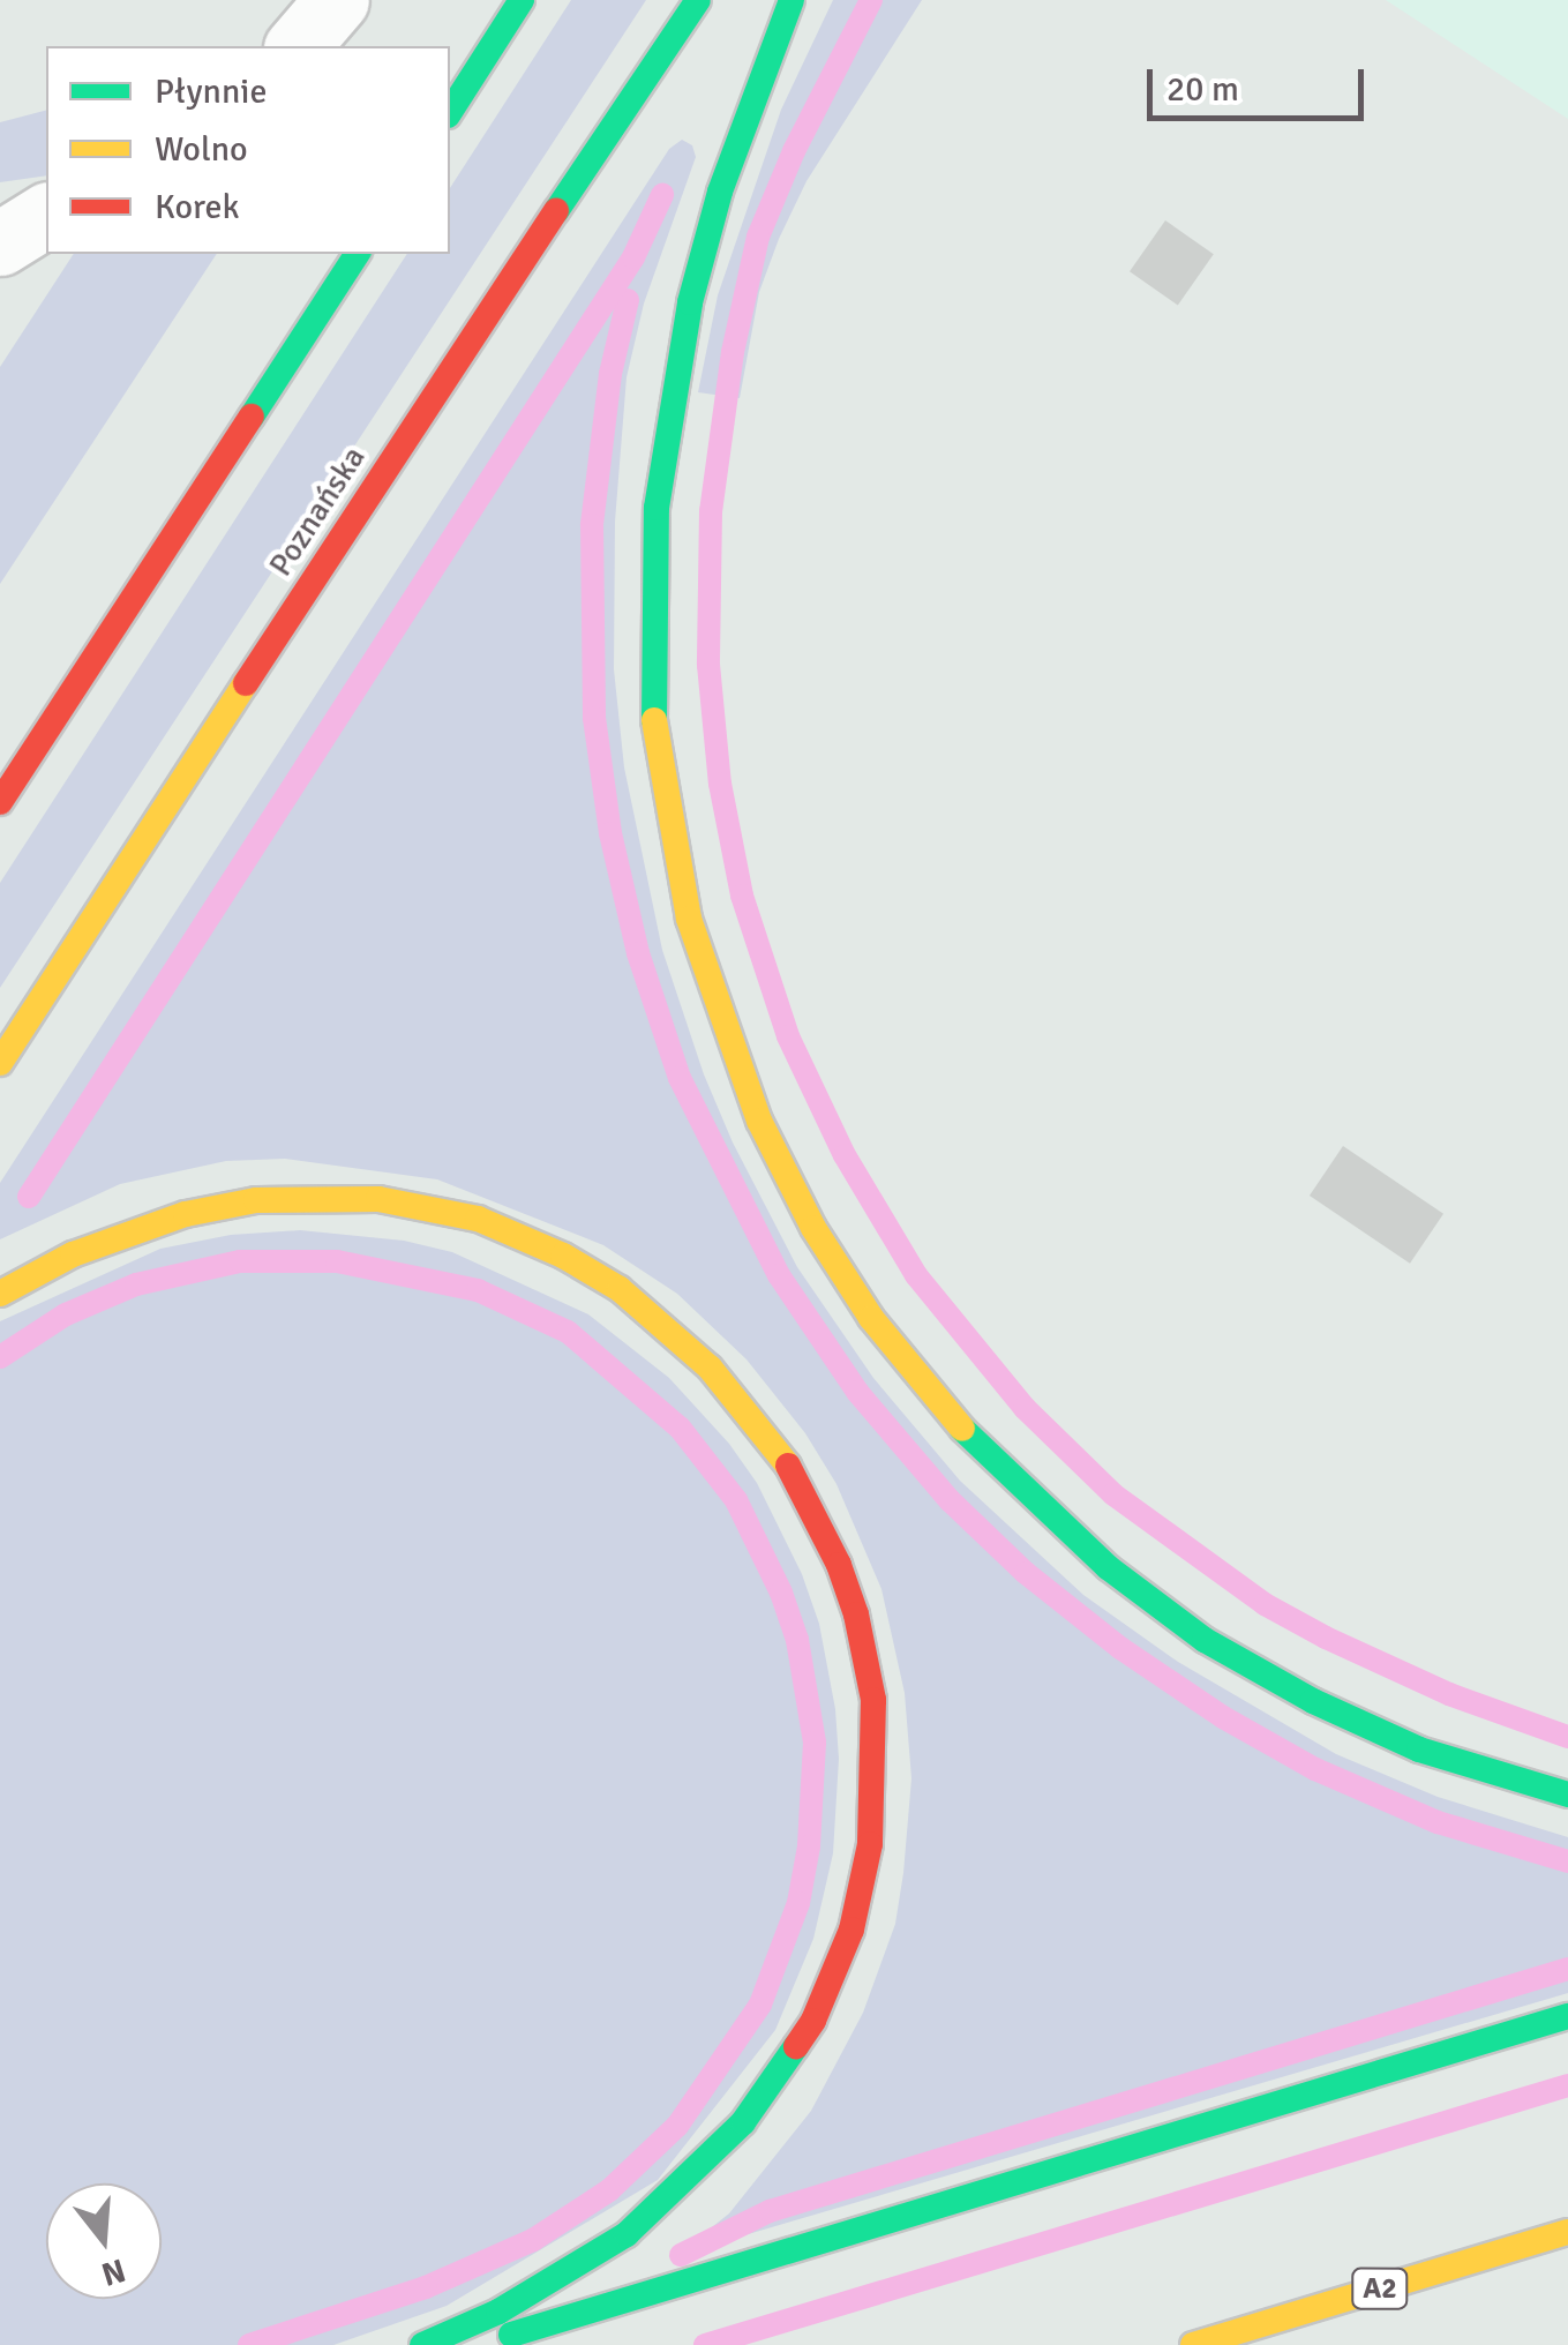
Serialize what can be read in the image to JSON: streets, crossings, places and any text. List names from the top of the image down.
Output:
{
  "streets": {
    "main road": ["Poznańska", "A2"]
  },
  "legend": ["Płynnie", "Wolno", "Korek"],
  "scale_bar": "20 m",
  "north": "bottom"
}
